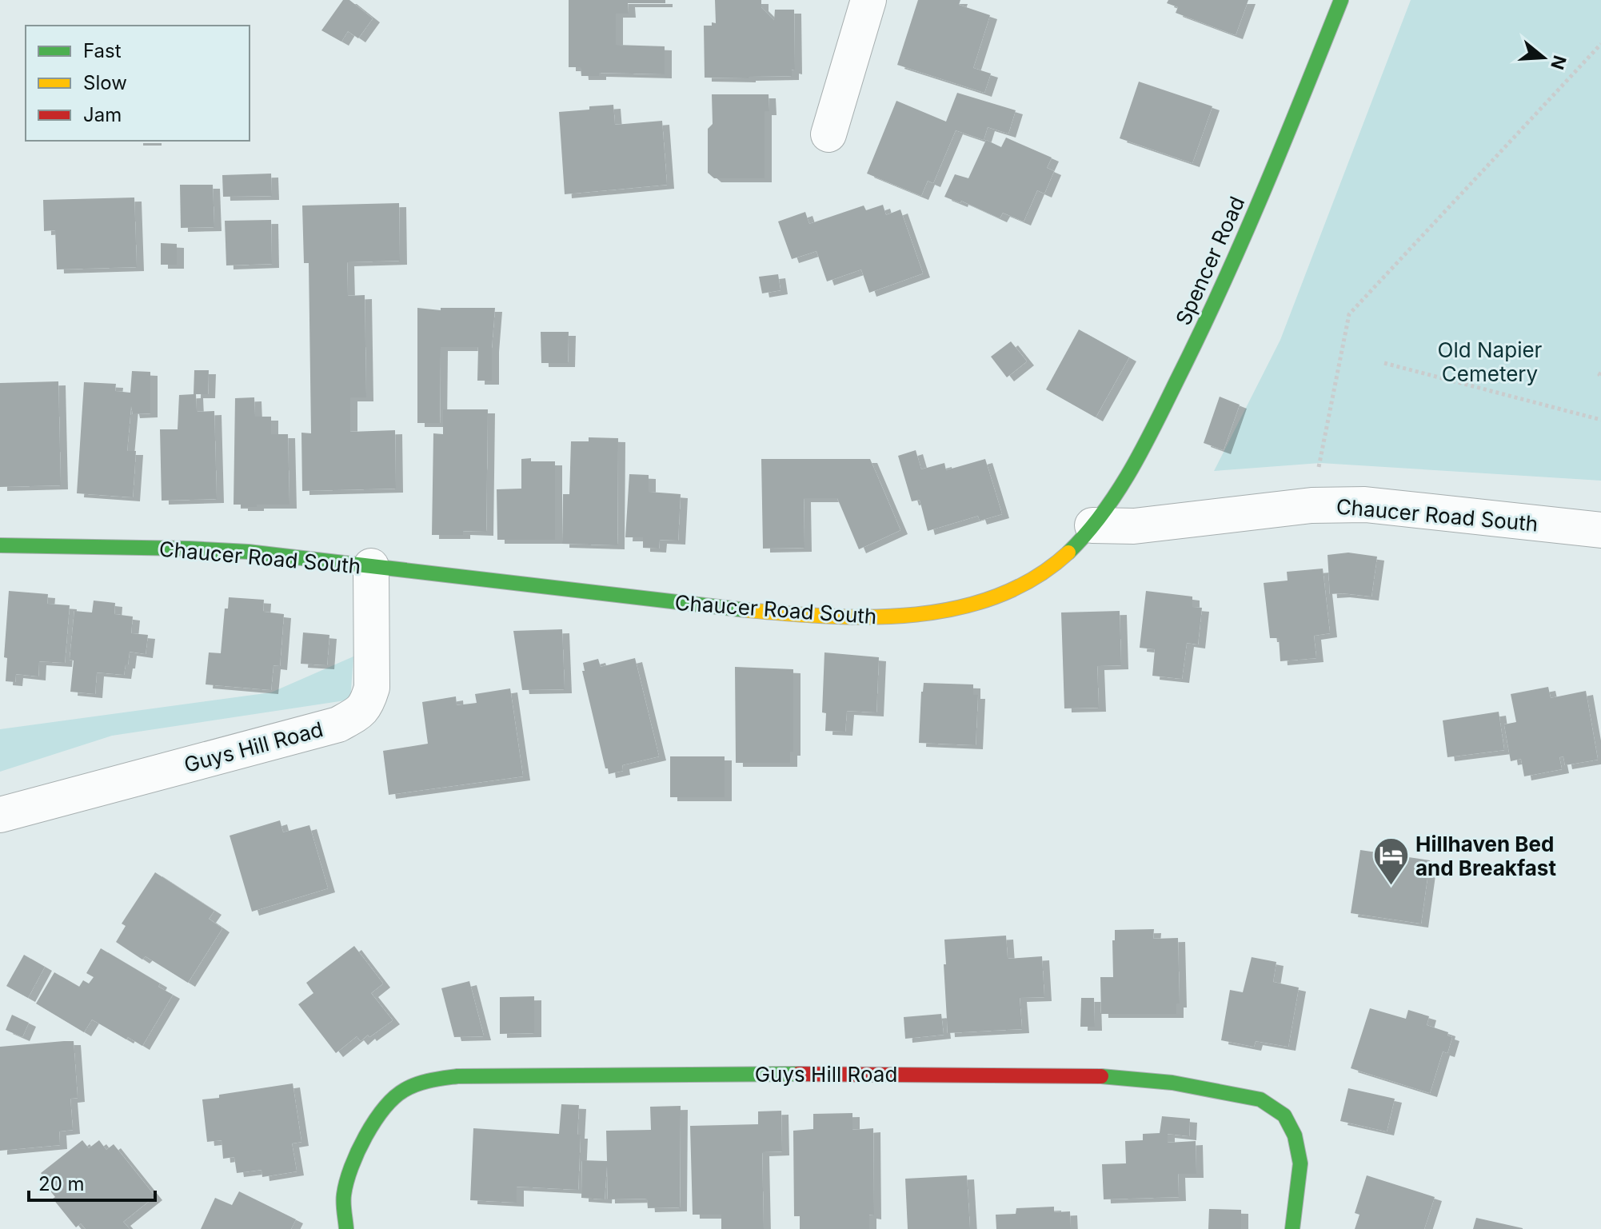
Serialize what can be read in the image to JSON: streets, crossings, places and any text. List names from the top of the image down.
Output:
{
  "streets": {
    "street": ["Spencer Road", "Chaucer Road South", "Guys Hill Road"]
  },
  "crossings": [
    ["Spencer Road", "Chaucer Road South"],
    ["Chaucer Road South", "Guys Hill Road"]
  ],
  "parks": ["Old Napier Cemetery"],
  "places": {
    "hotel": ["Hillhaven Bed and Breakfast"]
  },
  "legend": ["Fast", "Slow", "Jam"],
  "scale_bar": "20 m",
  "north": "right"
}
